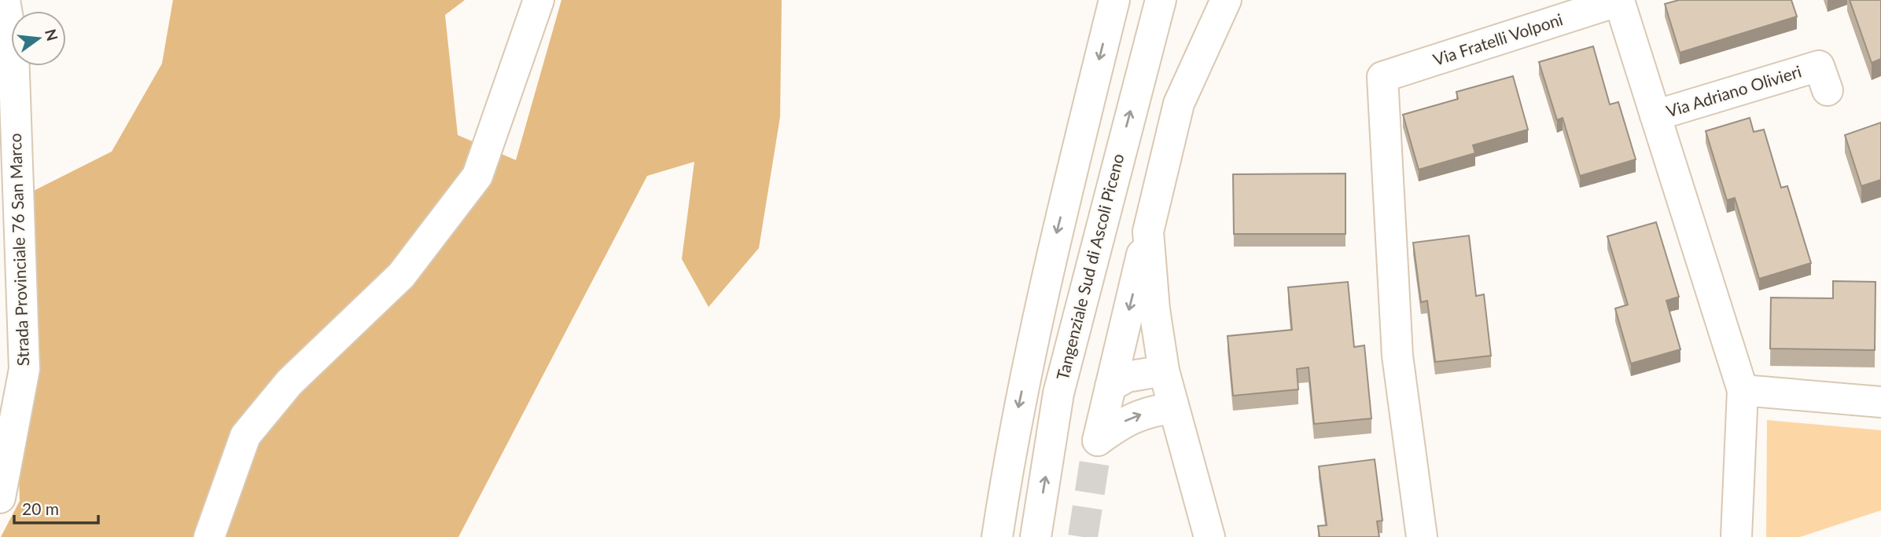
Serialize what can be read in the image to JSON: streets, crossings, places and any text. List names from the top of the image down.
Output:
{
  "streets": {
    "main road": [
      "Via Fratelli Volponi",
      "Via Adriano Olivieri",
      "Strada Provinciale 76 San Marco",
      "Tangenziale Sud di Ascoli Piceno"
    ]
  },
  "crossings": [
    ["Via Fratelli Volponi", "Via Adriano Olivieri"]
  ],
  "scale_bar": "20 m",
  "north": "right"
}
